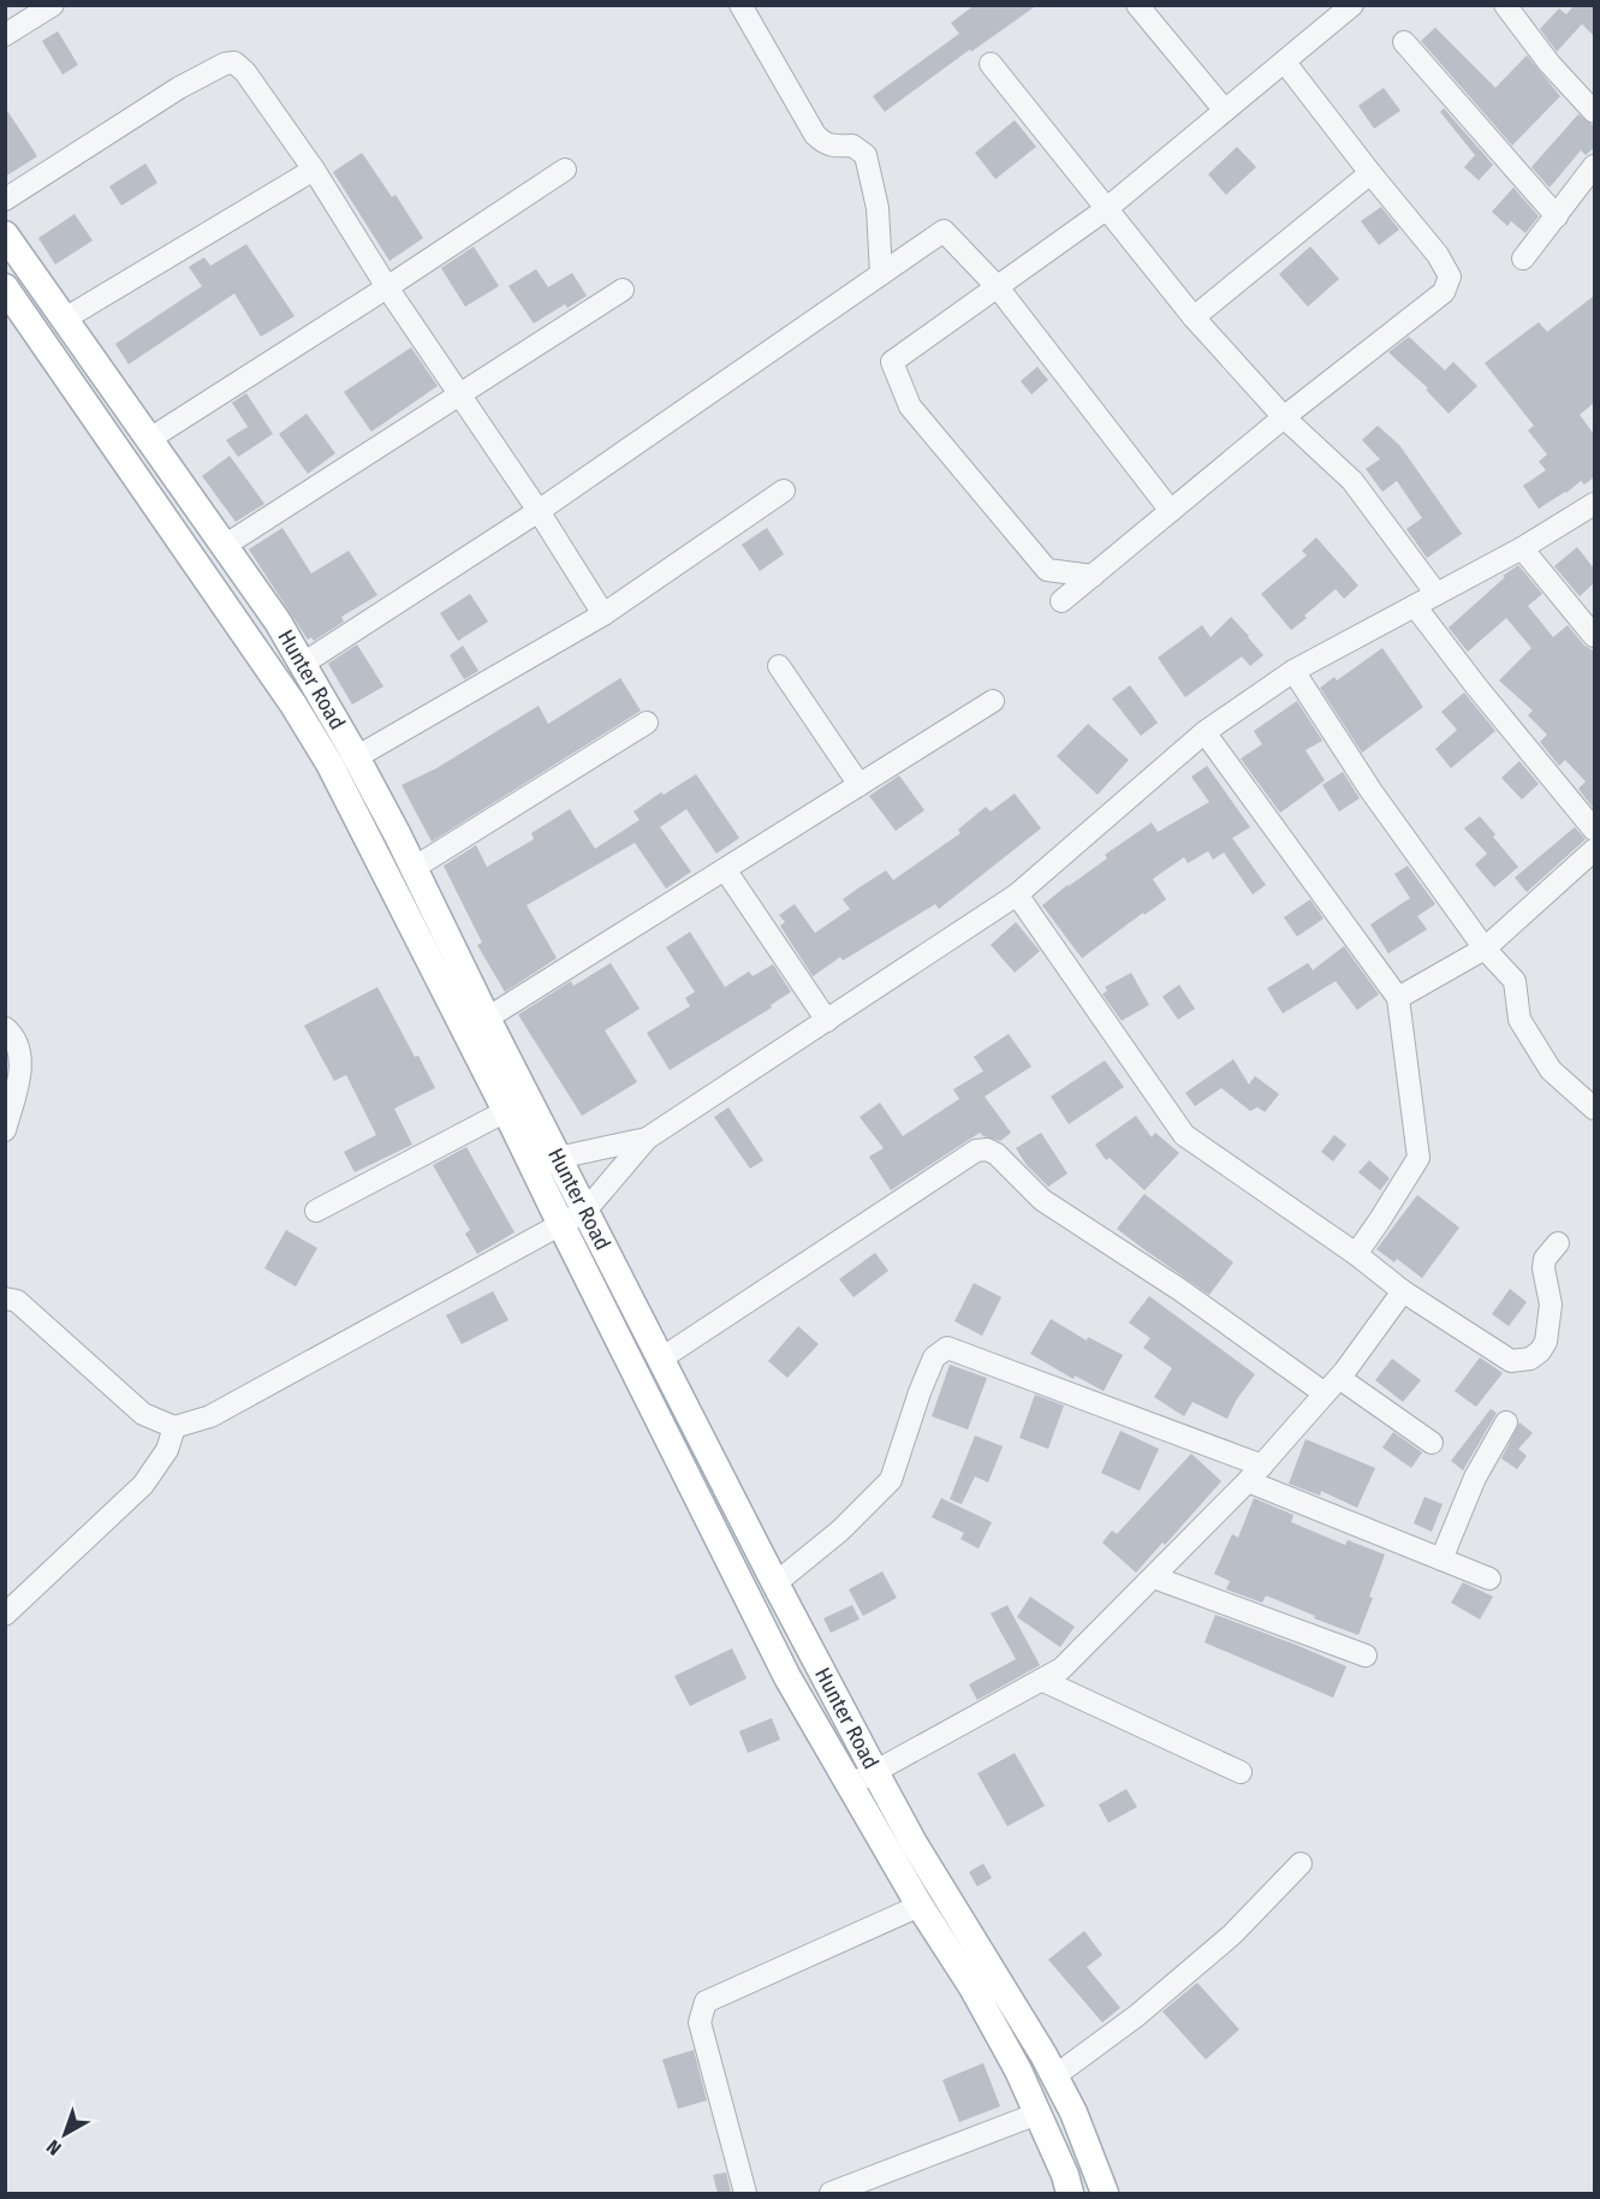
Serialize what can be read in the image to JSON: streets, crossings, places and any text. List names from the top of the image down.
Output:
{
  "streets": {
    "main road": ["Hunter Road"]
  },
  "north": "bottom left"
}
